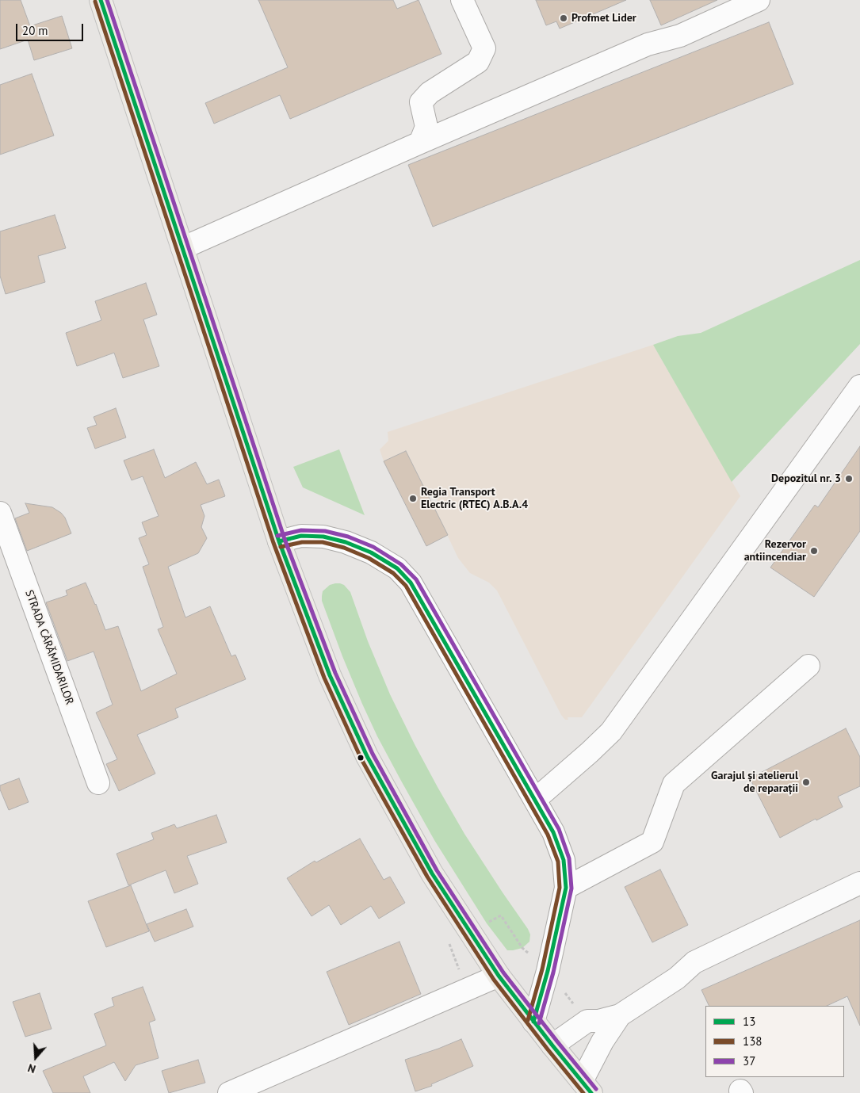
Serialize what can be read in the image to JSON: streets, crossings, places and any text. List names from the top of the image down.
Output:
{
  "streets": {
    "street": ["STRADA CĂRĂMIDARILOR"]
  },
  "places": [
    "Profmet Lider",
    "Depozitul nr. 3",
    "Regia Transport Electric (RTEC) A.B.A.4",
    "Rezervor antiincendiar",
    "Garajul și atelierul de reparații"
  ],
  "lines": ["transit line 13", "transit line 37", "transit line 138"],
  "legend": ["13", "138", "37"],
  "scale_bar": "20 m",
  "north": "bottom"
}
